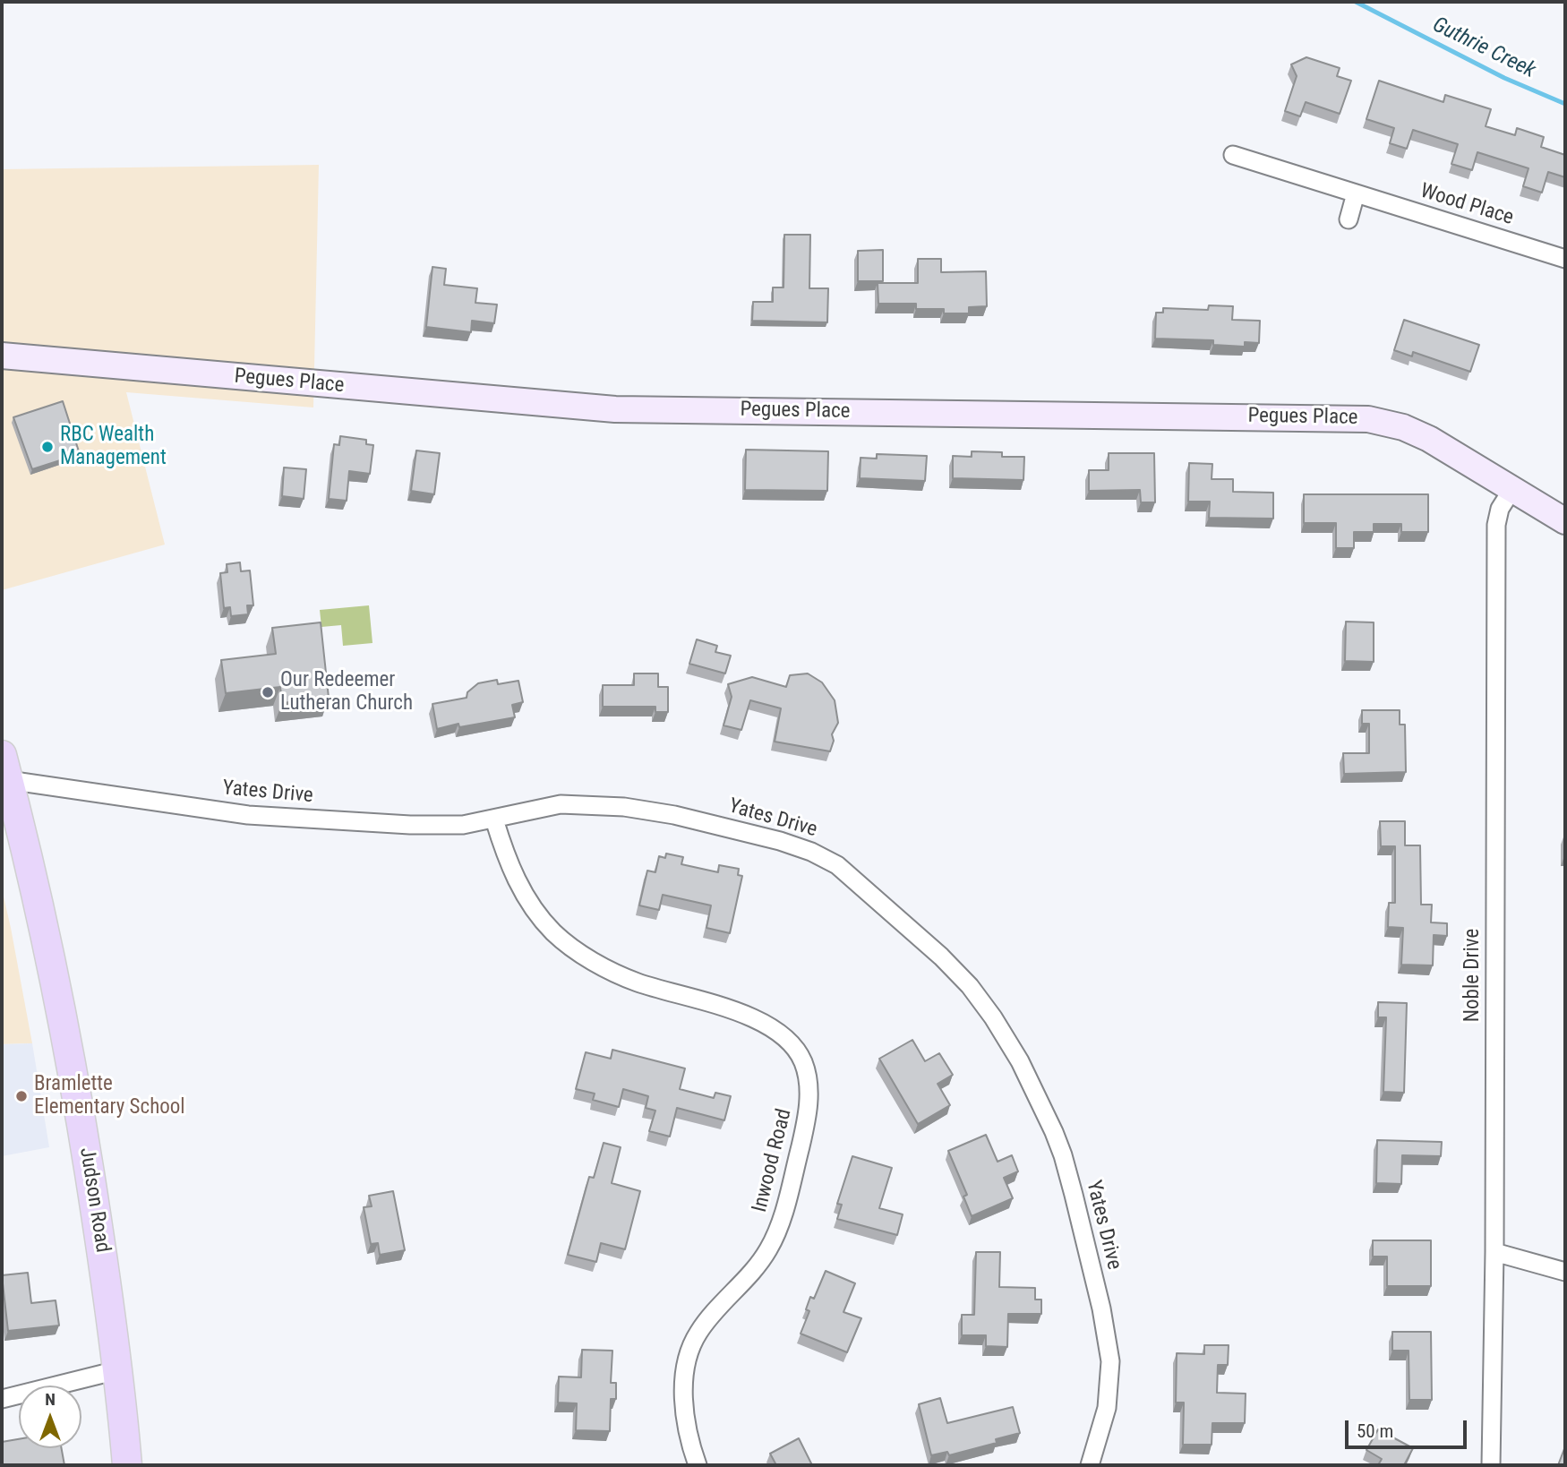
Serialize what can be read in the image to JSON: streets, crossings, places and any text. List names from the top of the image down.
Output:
{
  "streets": {
    "main road": ["Judson Road"],
    "street": [
      "Wood Place",
      "Pegues Place",
      "Yates Drive",
      "Noble Drive",
      "Inwood Road"
    ]
  },
  "crossings": [
    ["Pegues Place", "Noble Drive"],
    ["Yates Drive", "Inwood Road"],
    ["Yates Drive", "Judson Road"]
  ],
  "water": ["Guthrie Creek"],
  "places": ["RBC Wealth Management", "Our Redeemer Lutheran Church", "Bramlette Elementary School"],
  "scale_bar": "50 m",
  "north": "top"
}
